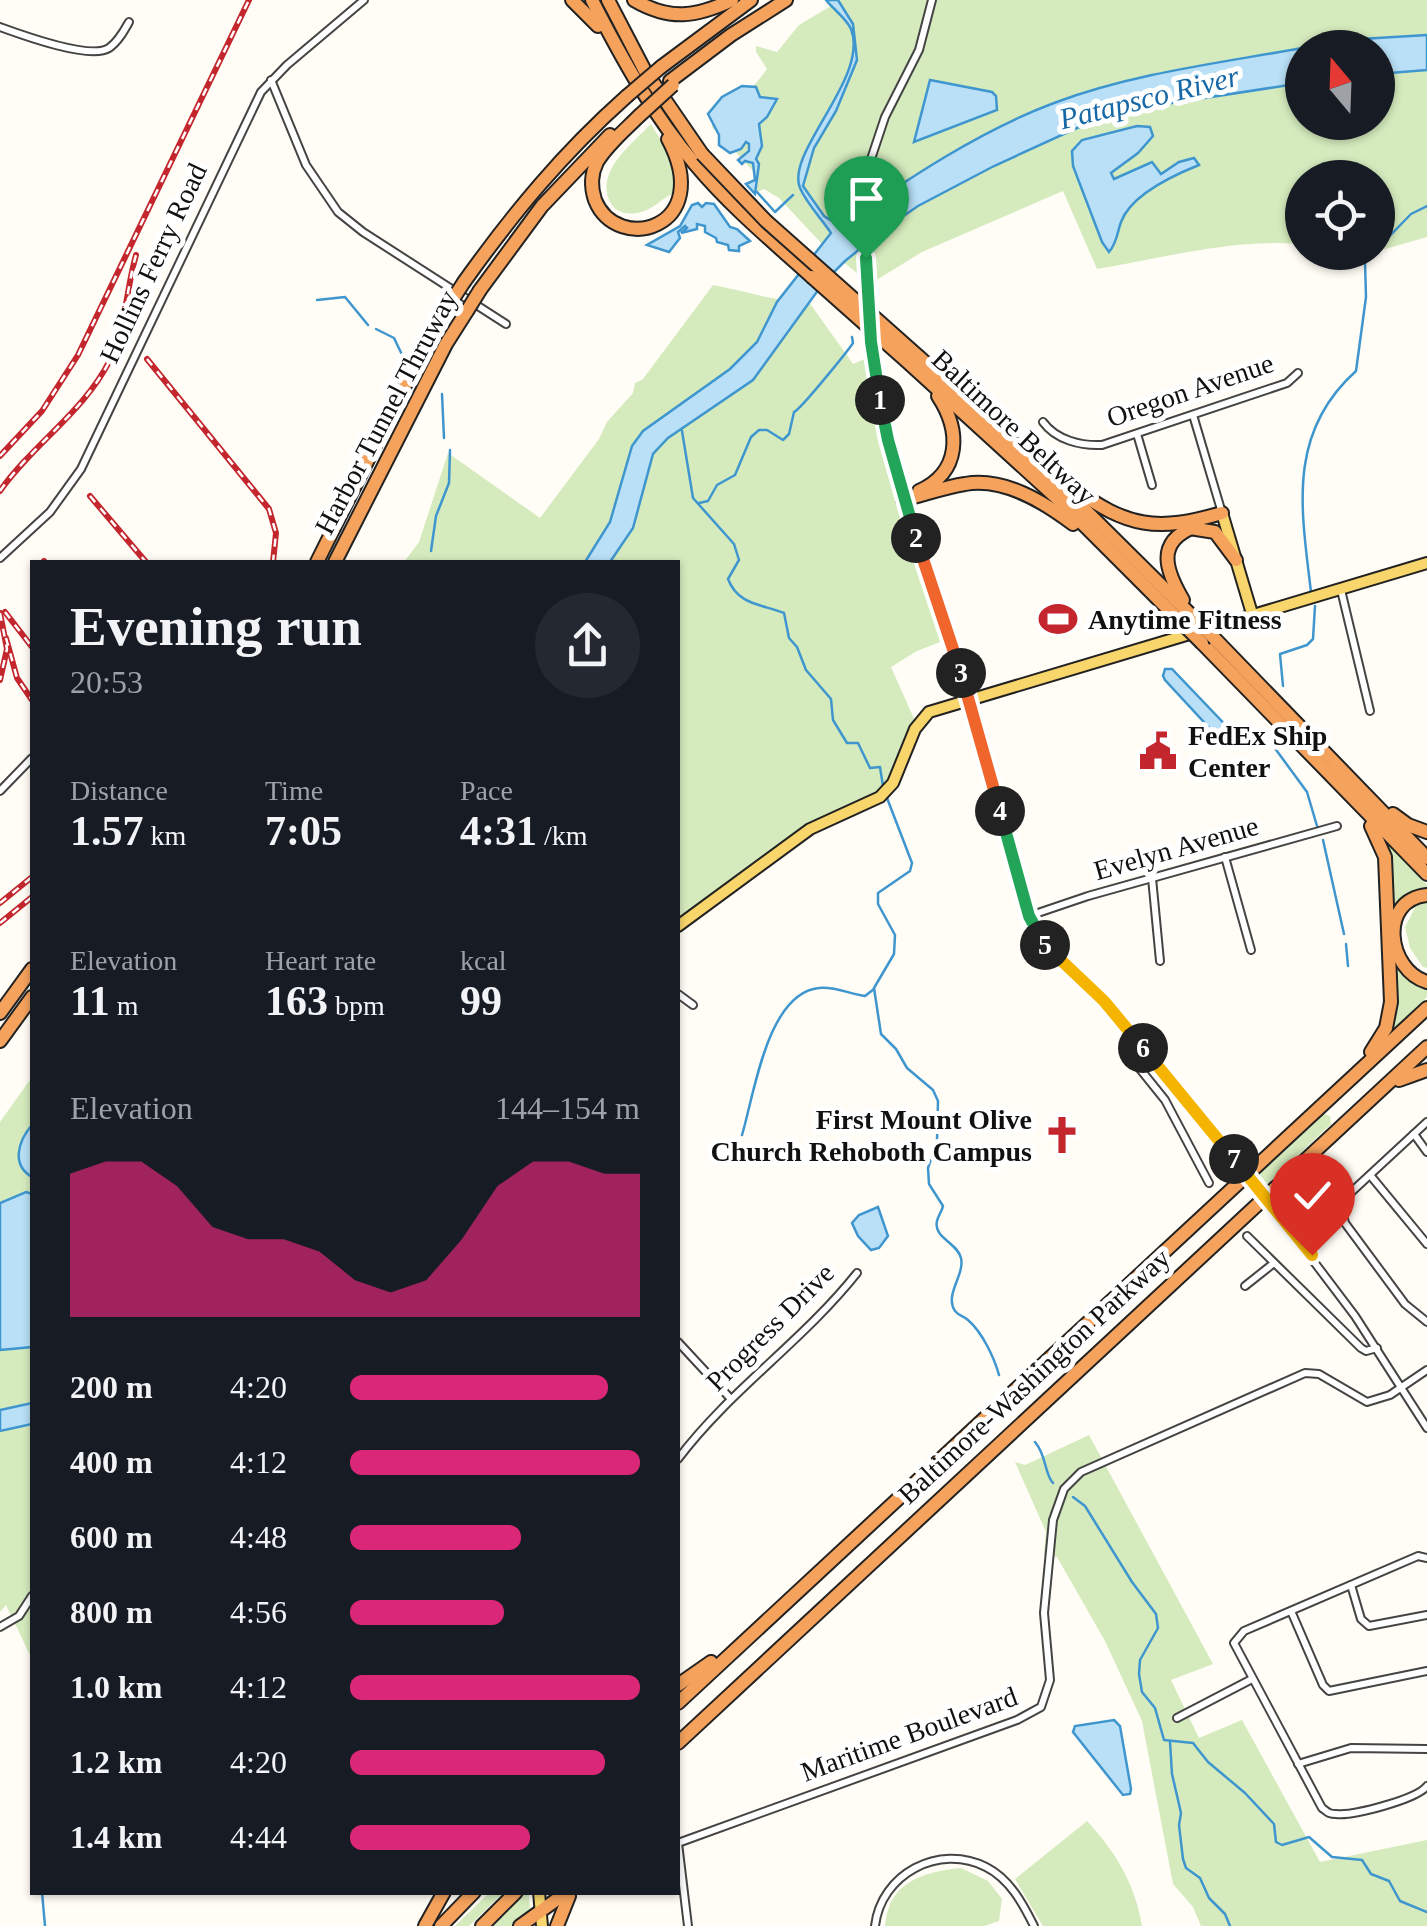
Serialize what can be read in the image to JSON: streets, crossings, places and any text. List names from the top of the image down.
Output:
{
  "streets": {
    "highway": ["Harbor Tunnel Thruway", "Baltimore Beltway", "Baltimore-Washington Parkway"],
    "street": [
      "Hollins Ferry Road",
      "Oregon Avenue",
      "Evelyn Avenue",
      "Progress Drive",
      "Maritime Boulevard"
    ]
  },
  "water": ["Patapsco River"],
  "places": {
    "sports": ["Anytime Fitness"],
    "public building": ["FedEx Ship Center"],
    "church": ["First Mount Olive Church Rehoboth Campus"]
  },
  "north": "top",
  "page": {
    "pins": [
      "1",
      "2",
      "3",
      "4",
      "5",
      "6",
      "7"
    ],
    "heading": ["Evening run", "20:53"],
    "stats": [
      ["Distance", "1.57 km"],
      ["Time", "7:05"],
      ["Pace", "4:31 /km"],
      ["Elevation", "11 m"],
      ["Heart rate", "163 bpm"],
      ["kcal", "99"]
    ],
    "chart": ["Elevation", "144–154 m"],
    "list": [
      {
        "name": "200 m",
        "note": "4:20"
      },
      {
        "name": "400 m",
        "note": "4:12"
      },
      {
        "name": "600 m",
        "note": "4:48"
      },
      {
        "name": "800 m",
        "note": "4:56"
      },
      {
        "name": "1.0 km",
        "note": "4:12"
      },
      {
        "name": "1.2 km",
        "note": "4:20"
      },
      {
        "name": "1.4 km",
        "note": "4:44"
      }
    ]
  }
}
